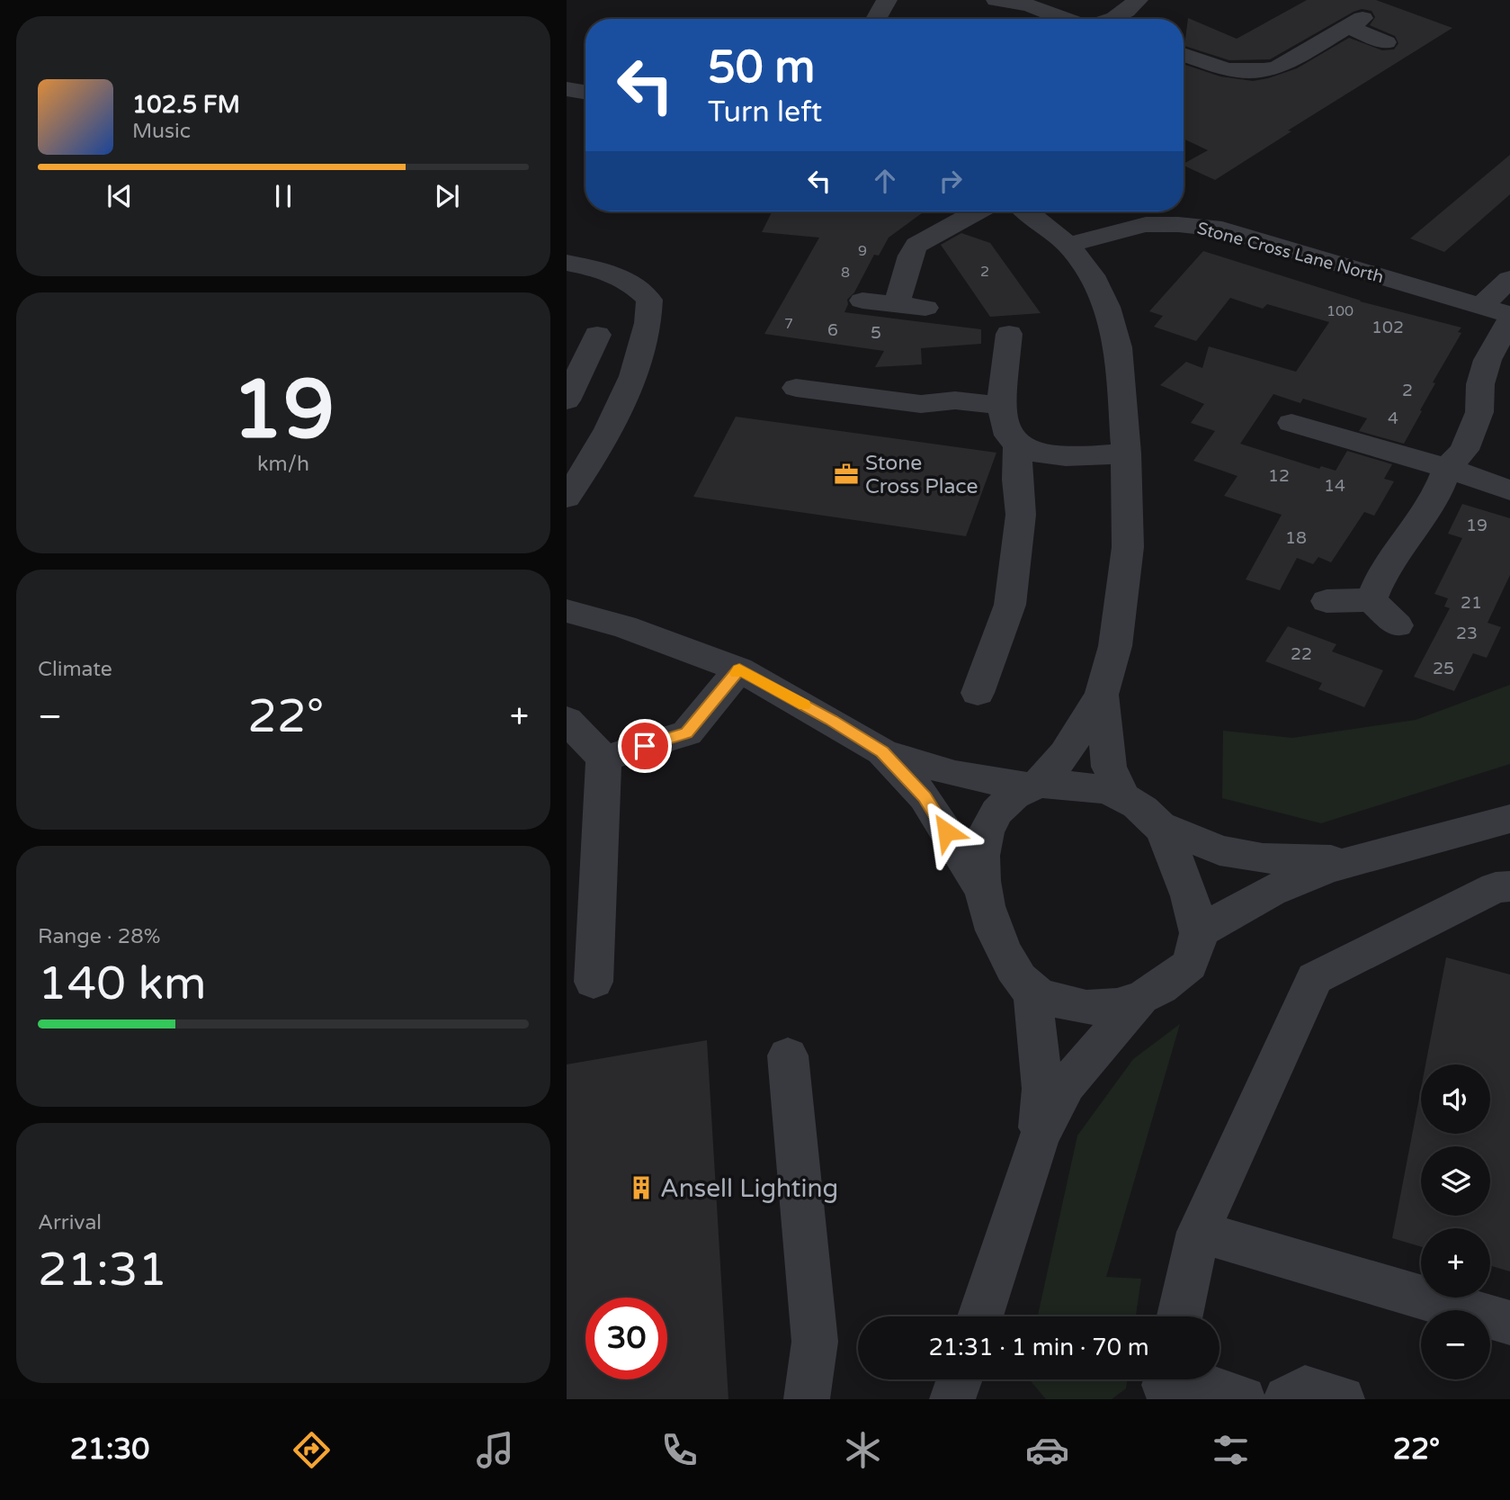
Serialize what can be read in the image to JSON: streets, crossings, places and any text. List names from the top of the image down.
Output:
{
  "streets": {
    "street": ["Stone Cross Lane North"]
  },
  "places": {
    "office": ["Stone Cross Place"],
    "building": ["Ansell Lighting"]
  },
  "house_numbers": [
    "9",
    "2",
    "8",
    "100",
    "7",
    "102",
    "6",
    "5",
    "2",
    "4",
    "12",
    "14",
    "19",
    "18",
    "21",
    "23",
    "22",
    "25"
  ],
  "page": {
    "turn": ["50 m", "Turn left"],
    "song": ["102.5 FM", "Music"],
    "tile": [
      ["19", "km/h"],
      "Climate",
      ["Range · 28%", "140 km"],
      ["Arrival", "21:31"]
    ],
    "heat": ["−", "22°", "+"],
    "map_buttons": ["+", "−"],
    "limit": "30",
    "trip": "21:31 · 1 min · 70 m",
    "tabs": ["21:30", "22°"]
  }
}
